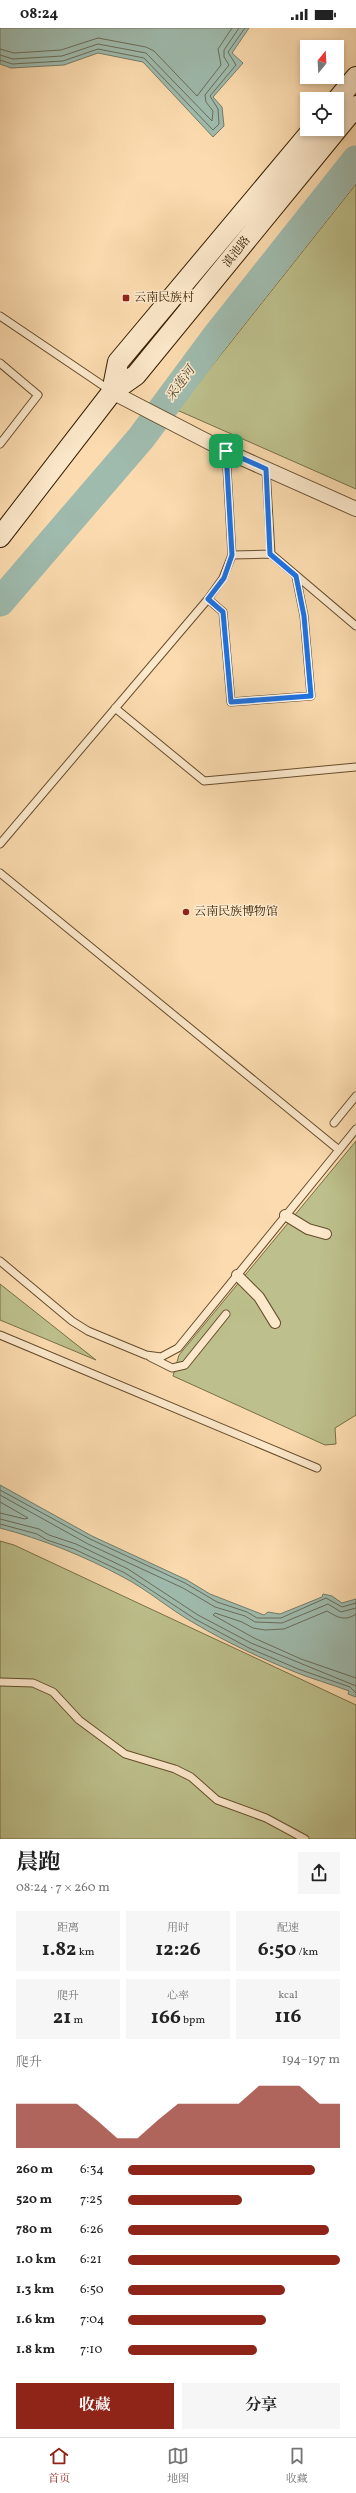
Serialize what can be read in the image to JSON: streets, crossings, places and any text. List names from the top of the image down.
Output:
{
  "streets": {
    "main road": ["滇池路"]
  },
  "water": ["采莲河"],
  "places": {
    "transit": ["云南民族村"],
    "other": ["云南民族博物馆"]
  },
  "north": "top",
  "page": {
    "status": "08:24",
    "heading": ["晨跑", "08:24 · 7 × 260 m"],
    "stats": [
      ["距离", "1.82 km"],
      ["用时", "12:26"],
      ["配速", "6:50 /km"],
      ["爬升", "21 m"],
      ["心率", "166 bpm"],
      ["kcal", "116"]
    ],
    "chart": ["爬升", "194–197 m"],
    "list": [
      {
        "name": "260 m",
        "note": "6:34"
      },
      {
        "name": "520 m",
        "note": "7:25"
      },
      {
        "name": "780 m",
        "note": "6:26"
      },
      {
        "name": "1.0 km",
        "note": "6:21"
      },
      {
        "name": "1.3 km",
        "note": "6:50"
      },
      {
        "name": "1.6 km",
        "note": "7:04"
      },
      {
        "name": "1.8 km",
        "note": "7:10"
      }
    ],
    "buttons": ["收藏", "分享"],
    "tabs": ["首页", "地图", "收藏"]
  }
}
